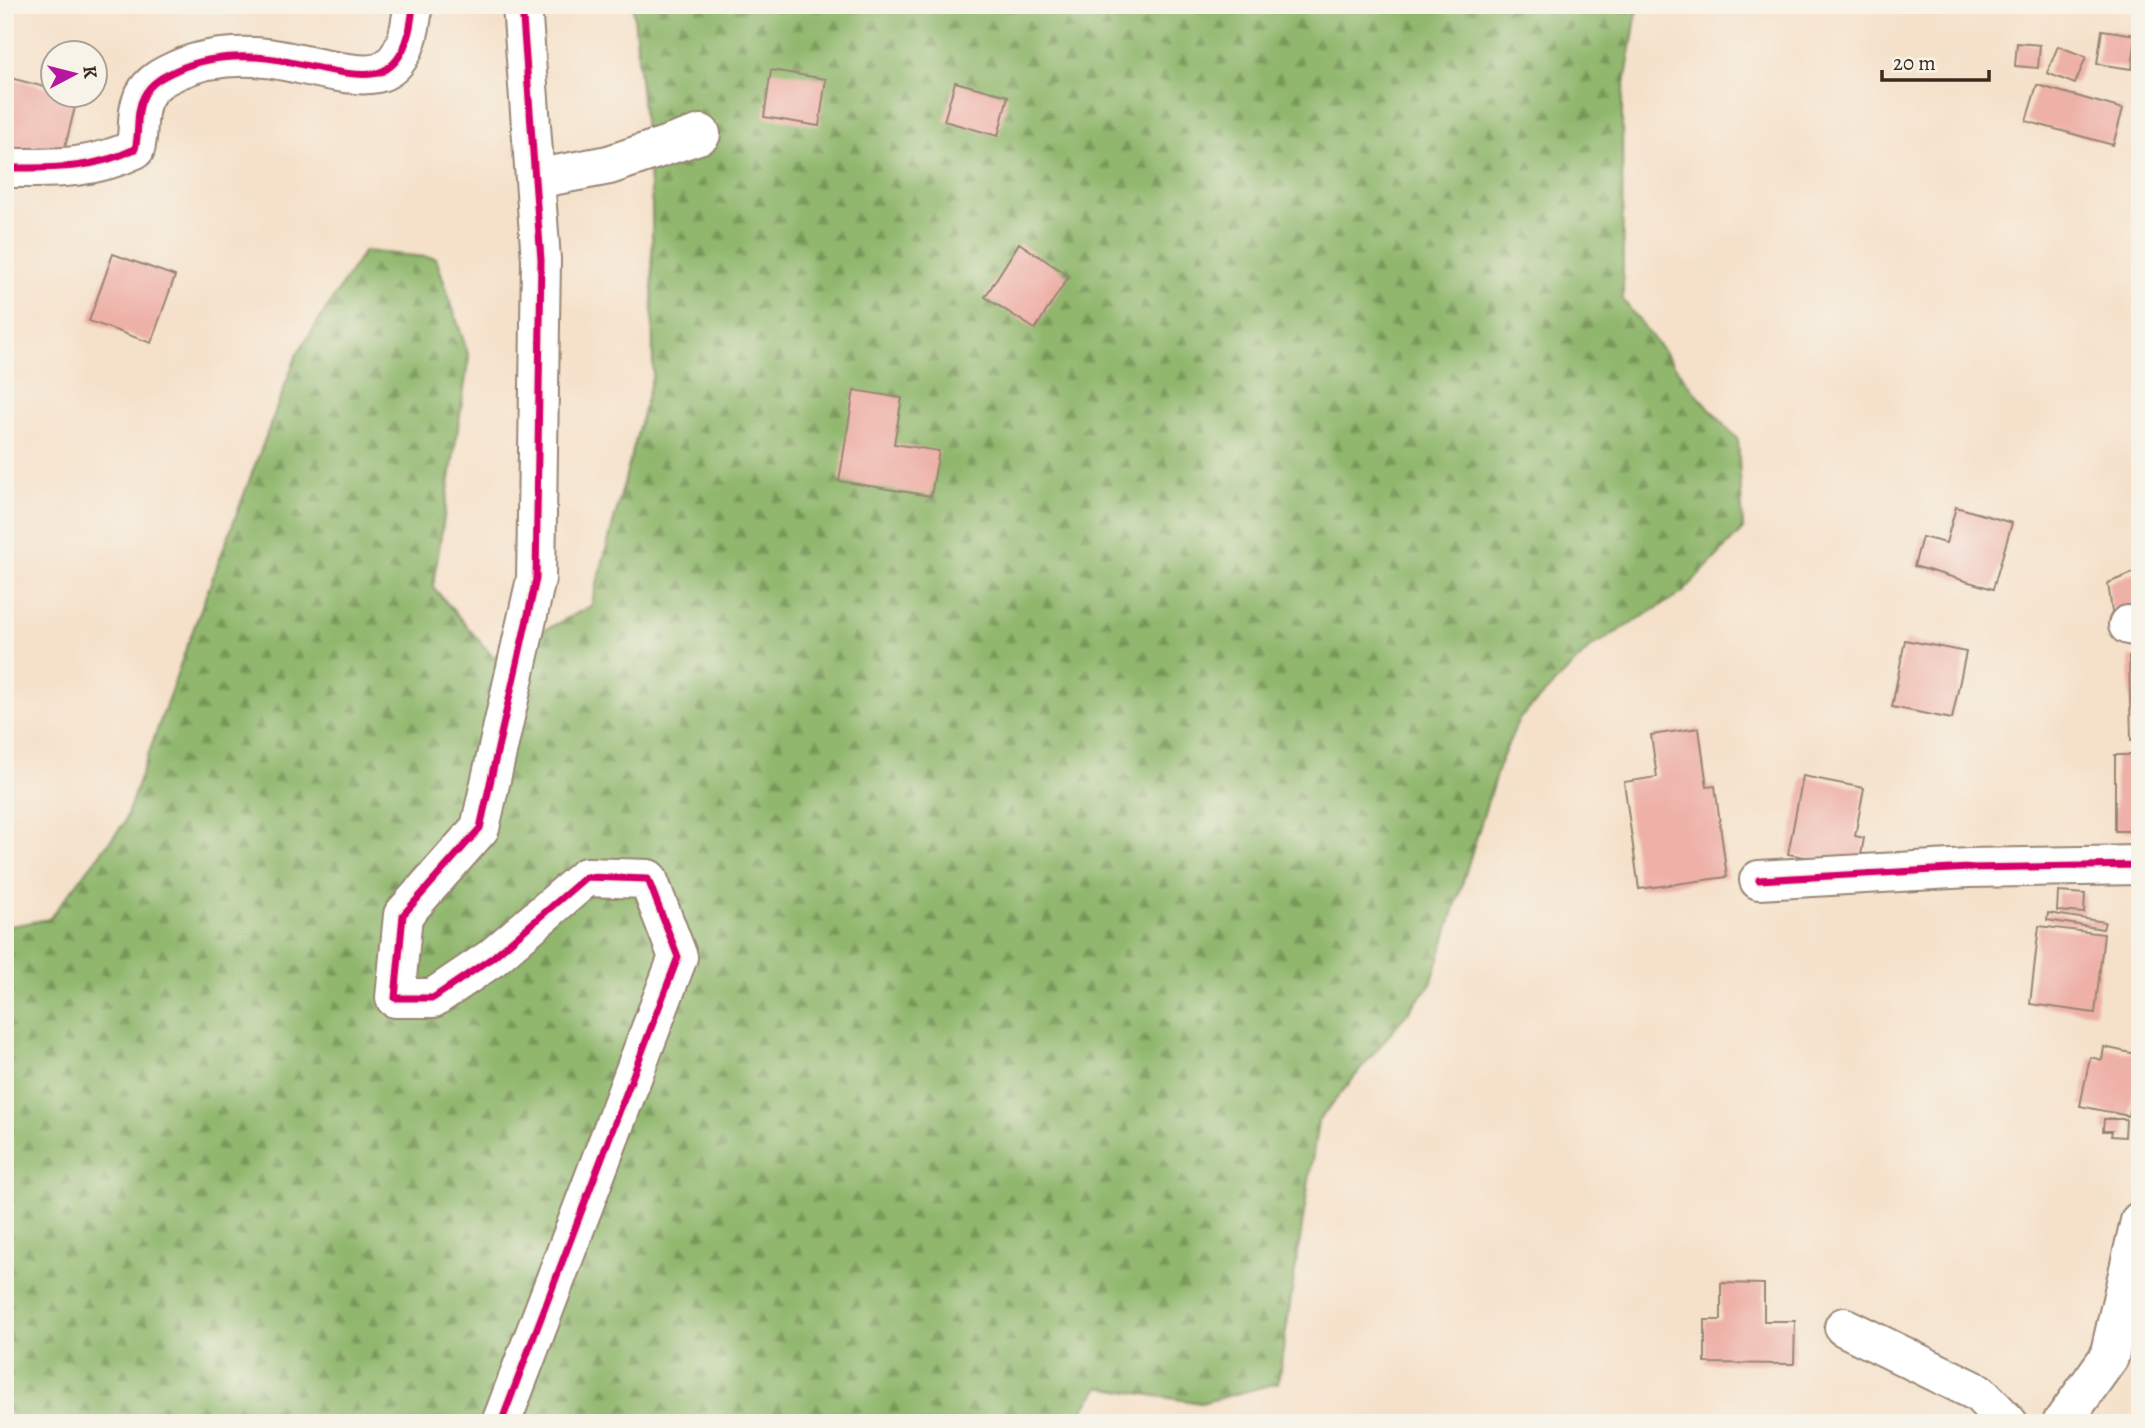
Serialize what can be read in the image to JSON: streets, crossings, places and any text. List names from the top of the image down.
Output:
{
  "scale_bar": "20 m",
  "north": "right"
}
